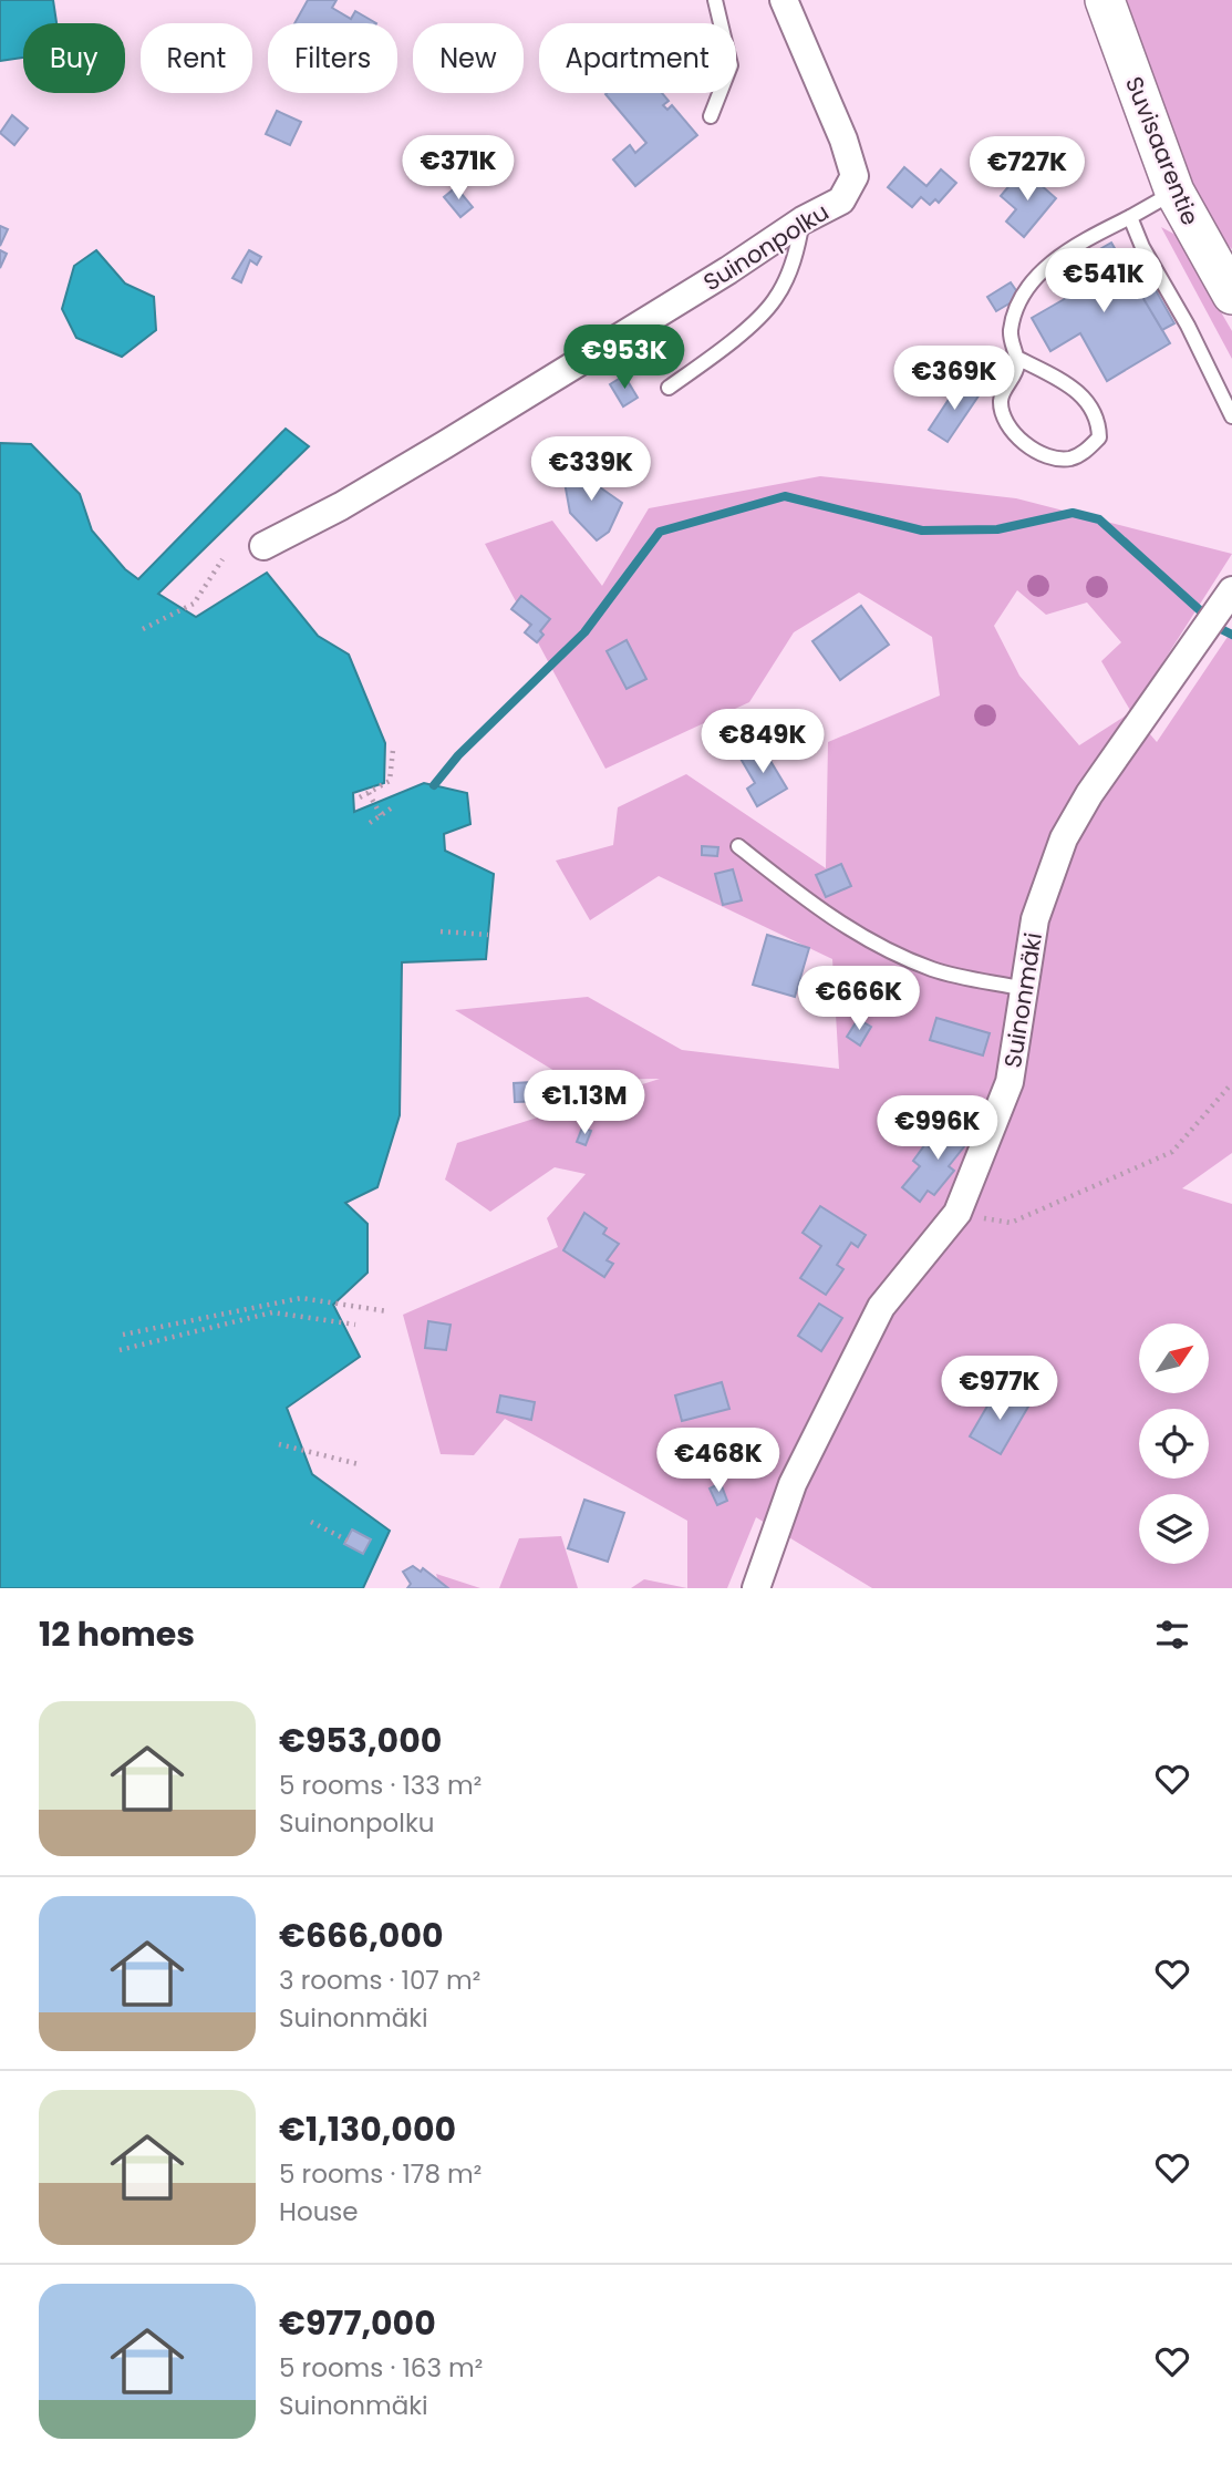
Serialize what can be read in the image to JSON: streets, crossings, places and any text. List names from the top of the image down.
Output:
{
  "streets": {
    "street": ["Suvisaarentie", "Suinonpolku", "Suinonmäki"]
  },
  "north": "top right",
  "page": {
    "chip": [
      "Buy",
      "Rent",
      "Filters",
      "New",
      "Apartment"
    ],
    "price": [
      "€371K",
      "€727K",
      "€541K",
      "€953K",
      "€369K",
      "€339K",
      "€849K",
      "€666K",
      "€1.13M",
      "€996K",
      "€977K",
      "€468K"
    ],
    "heading": "12 homes",
    "list": [
      {
        "name": "€953,000",
        "note": "5 rooms · 133 m² · Suinonpolku"
      },
      {
        "name": "€666,000",
        "note": "3 rooms · 107 m² · Suinonmäki"
      },
      {
        "name": "€1,130,000",
        "note": "5 rooms · 178 m² · House"
      },
      {
        "name": "€977,000",
        "note": "5 rooms · 163 m² · Suinonmäki"
      }
    ]
  }
}
